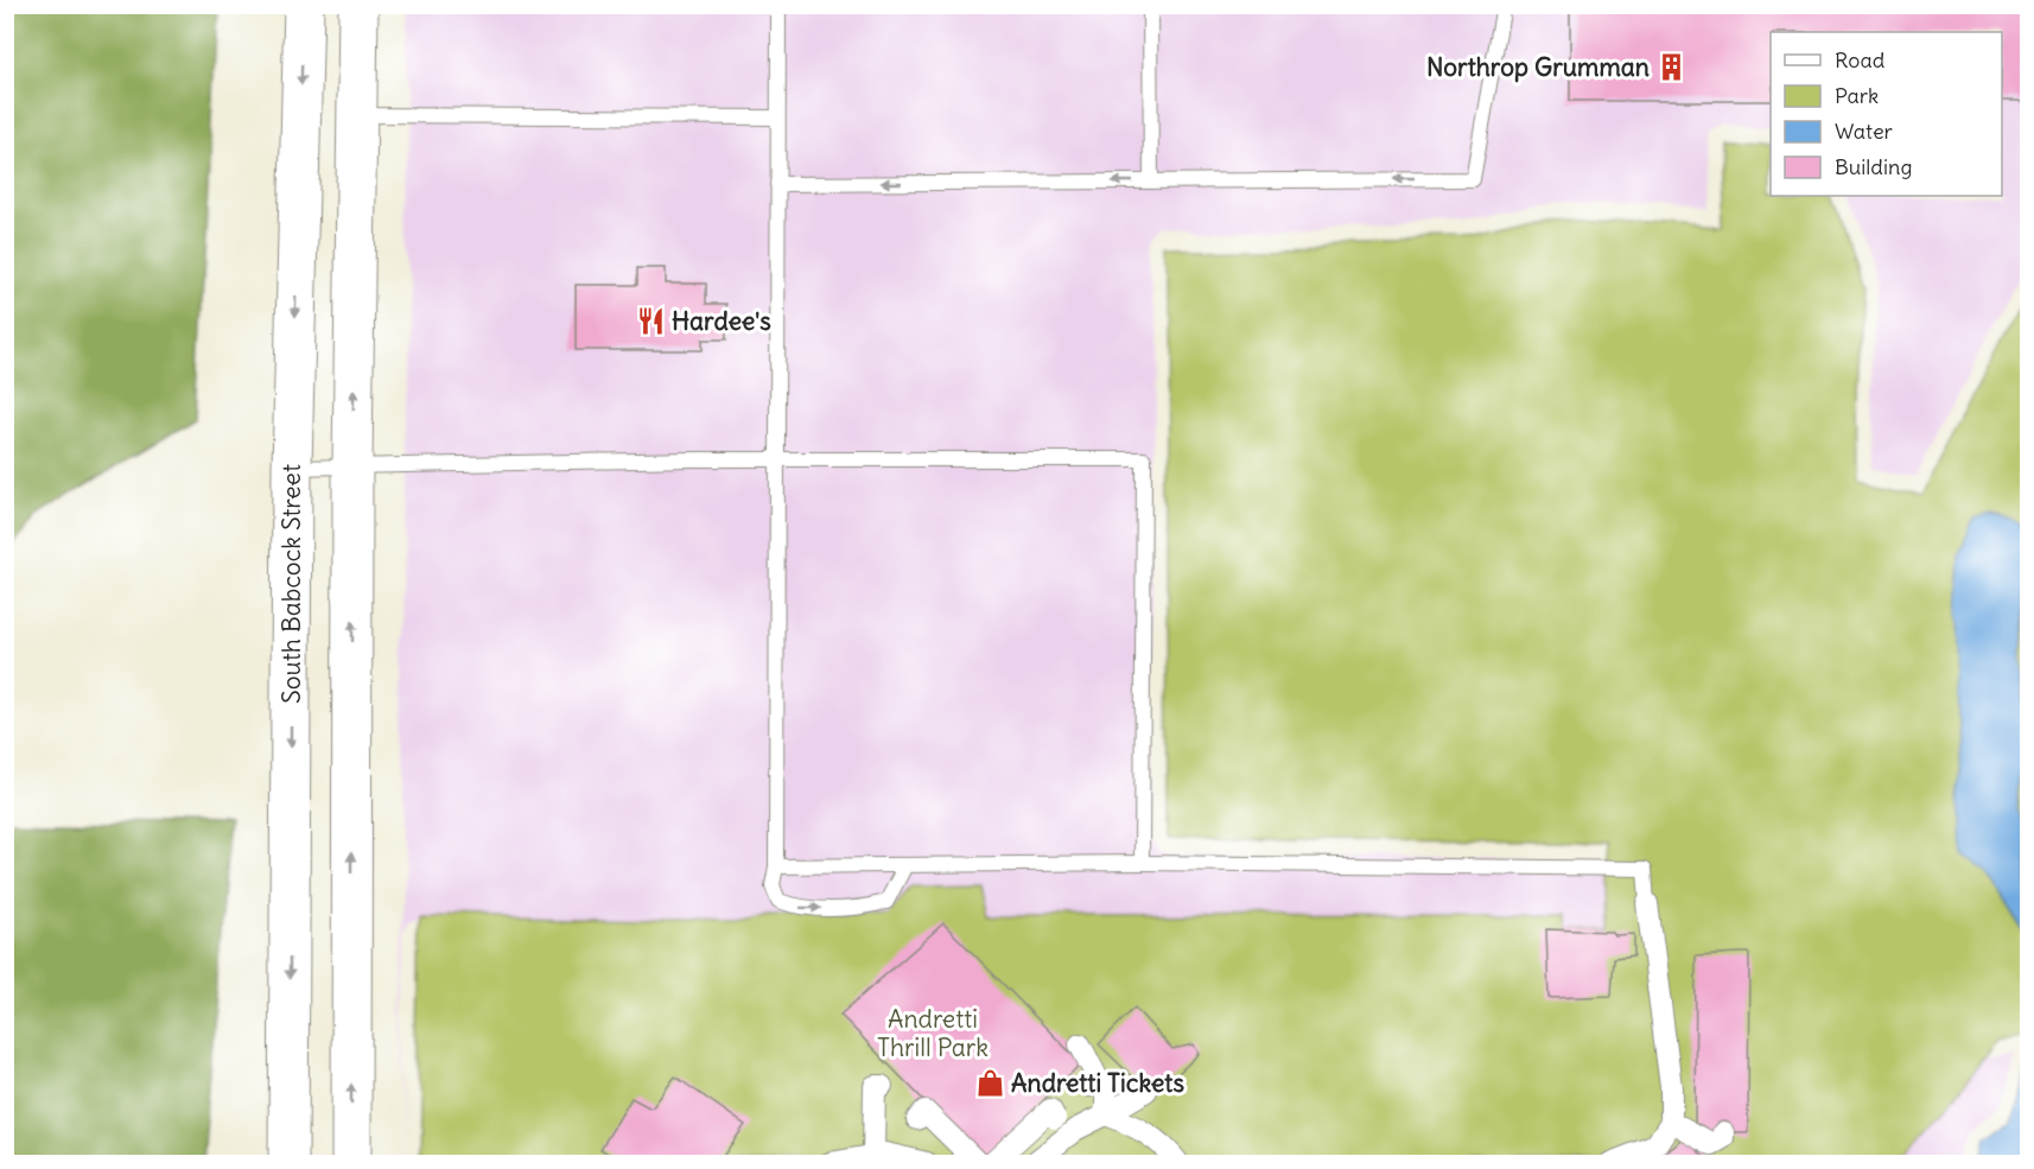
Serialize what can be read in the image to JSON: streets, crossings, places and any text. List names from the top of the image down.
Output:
{
  "streets": {
    "main road": ["South Babcock Street"]
  },
  "parks": ["Andretti Thrill Park"],
  "places": {
    "building": ["Northrop Grumman"],
    "restaurant": ["Hardee's"],
    "shop": ["Andretti Tickets"]
  },
  "legend": [
    "Road",
    "Park",
    "Water",
    "Building"
  ]
}
